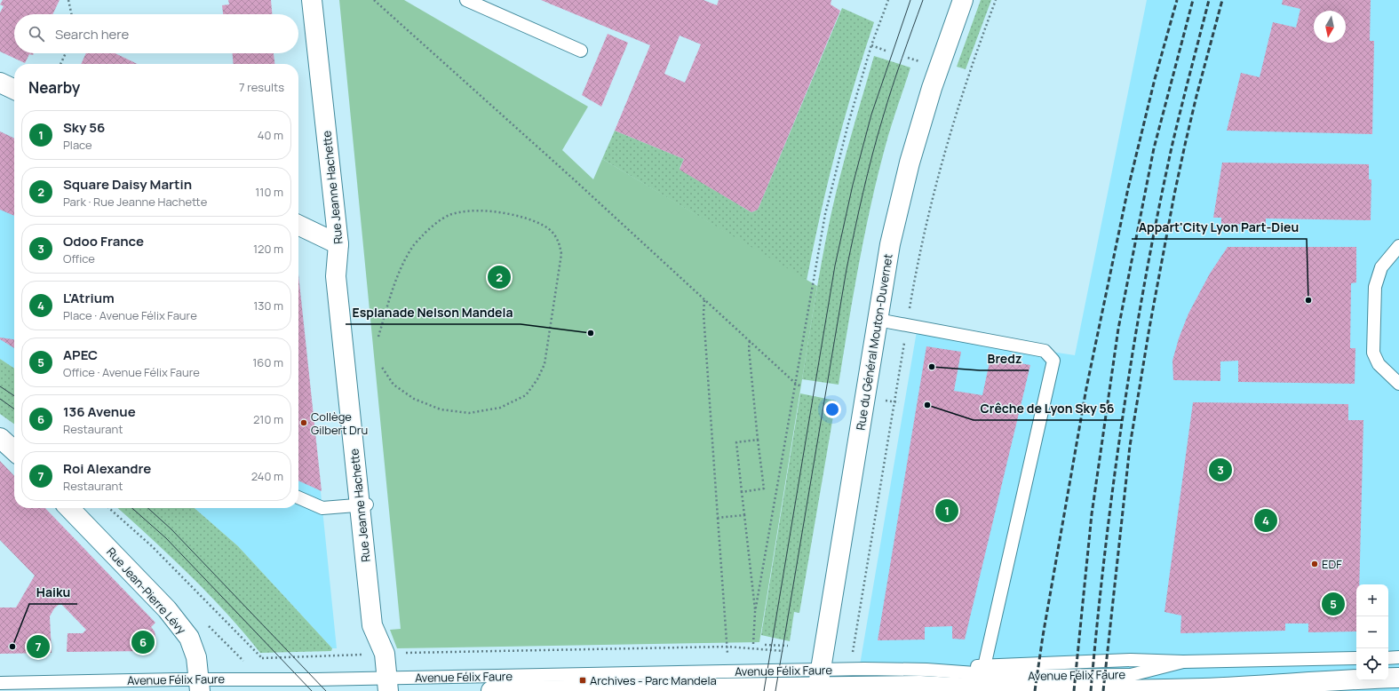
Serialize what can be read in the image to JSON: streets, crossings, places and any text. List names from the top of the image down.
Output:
{
  "streets": {
    "street": [
      "Rue Jeanne Hachette",
      "Rue du Général Mouton-Duvernet",
      "Rue Jean-Pierre Lévy",
      "Avenue Félix Faure"
    ]
  },
  "crossings": [
    ["Rue Jeanne Hachette", "Avenue Félix Faure"],
    ["Rue du Général Mouton-Duvernet", "Avenue Félix Faure"],
    ["Rue Jean-Pierre Lévy", "Avenue Félix Faure"]
  ],
  "places": {
    "other": [
      "Appart'City Lyon Part-Dieu",
      "Esplanade Nelson Mandela",
      "Bredz",
      "Crêche de Lyon Sky 56",
      "Collège Gilbert Dru",
      "EDF",
      "Haiku"
    ],
    "transit": ["Archives - Parc Mandela"]
  },
  "north": "bottom",
  "page": {
    "search": "Search here",
    "heading": ["Nearby", "7 results"],
    "list": [
      {
        "mark": "1",
        "name": "Sky 56",
        "note": "Place",
        "value": "40 m"
      },
      {
        "mark": "2",
        "name": "Square Daisy Martin",
        "note": "Park · Rue Jeanne Hachette",
        "value": "110 m"
      },
      {
        "mark": "3",
        "name": "Odoo France",
        "note": "Office",
        "value": "120 m"
      },
      {
        "mark": "4",
        "name": "L'Atrium",
        "note": "Place · Avenue Félix Faure",
        "value": "130 m"
      },
      {
        "mark": "5",
        "name": "APEC",
        "note": "Office · Avenue Félix Faure",
        "value": "160 m"
      },
      {
        "mark": "6",
        "name": "136 Avenue",
        "note": "Restaurant",
        "value": "210 m"
      },
      {
        "mark": "7",
        "name": "Roi Alexandre",
        "note": "Restaurant",
        "value": "240 m"
      }
    ],
    "pins": [
      "2",
      "3",
      "1",
      "4",
      "5",
      "6",
      "7"
    ],
    "map_buttons": ["+", "−"]
  }
}
